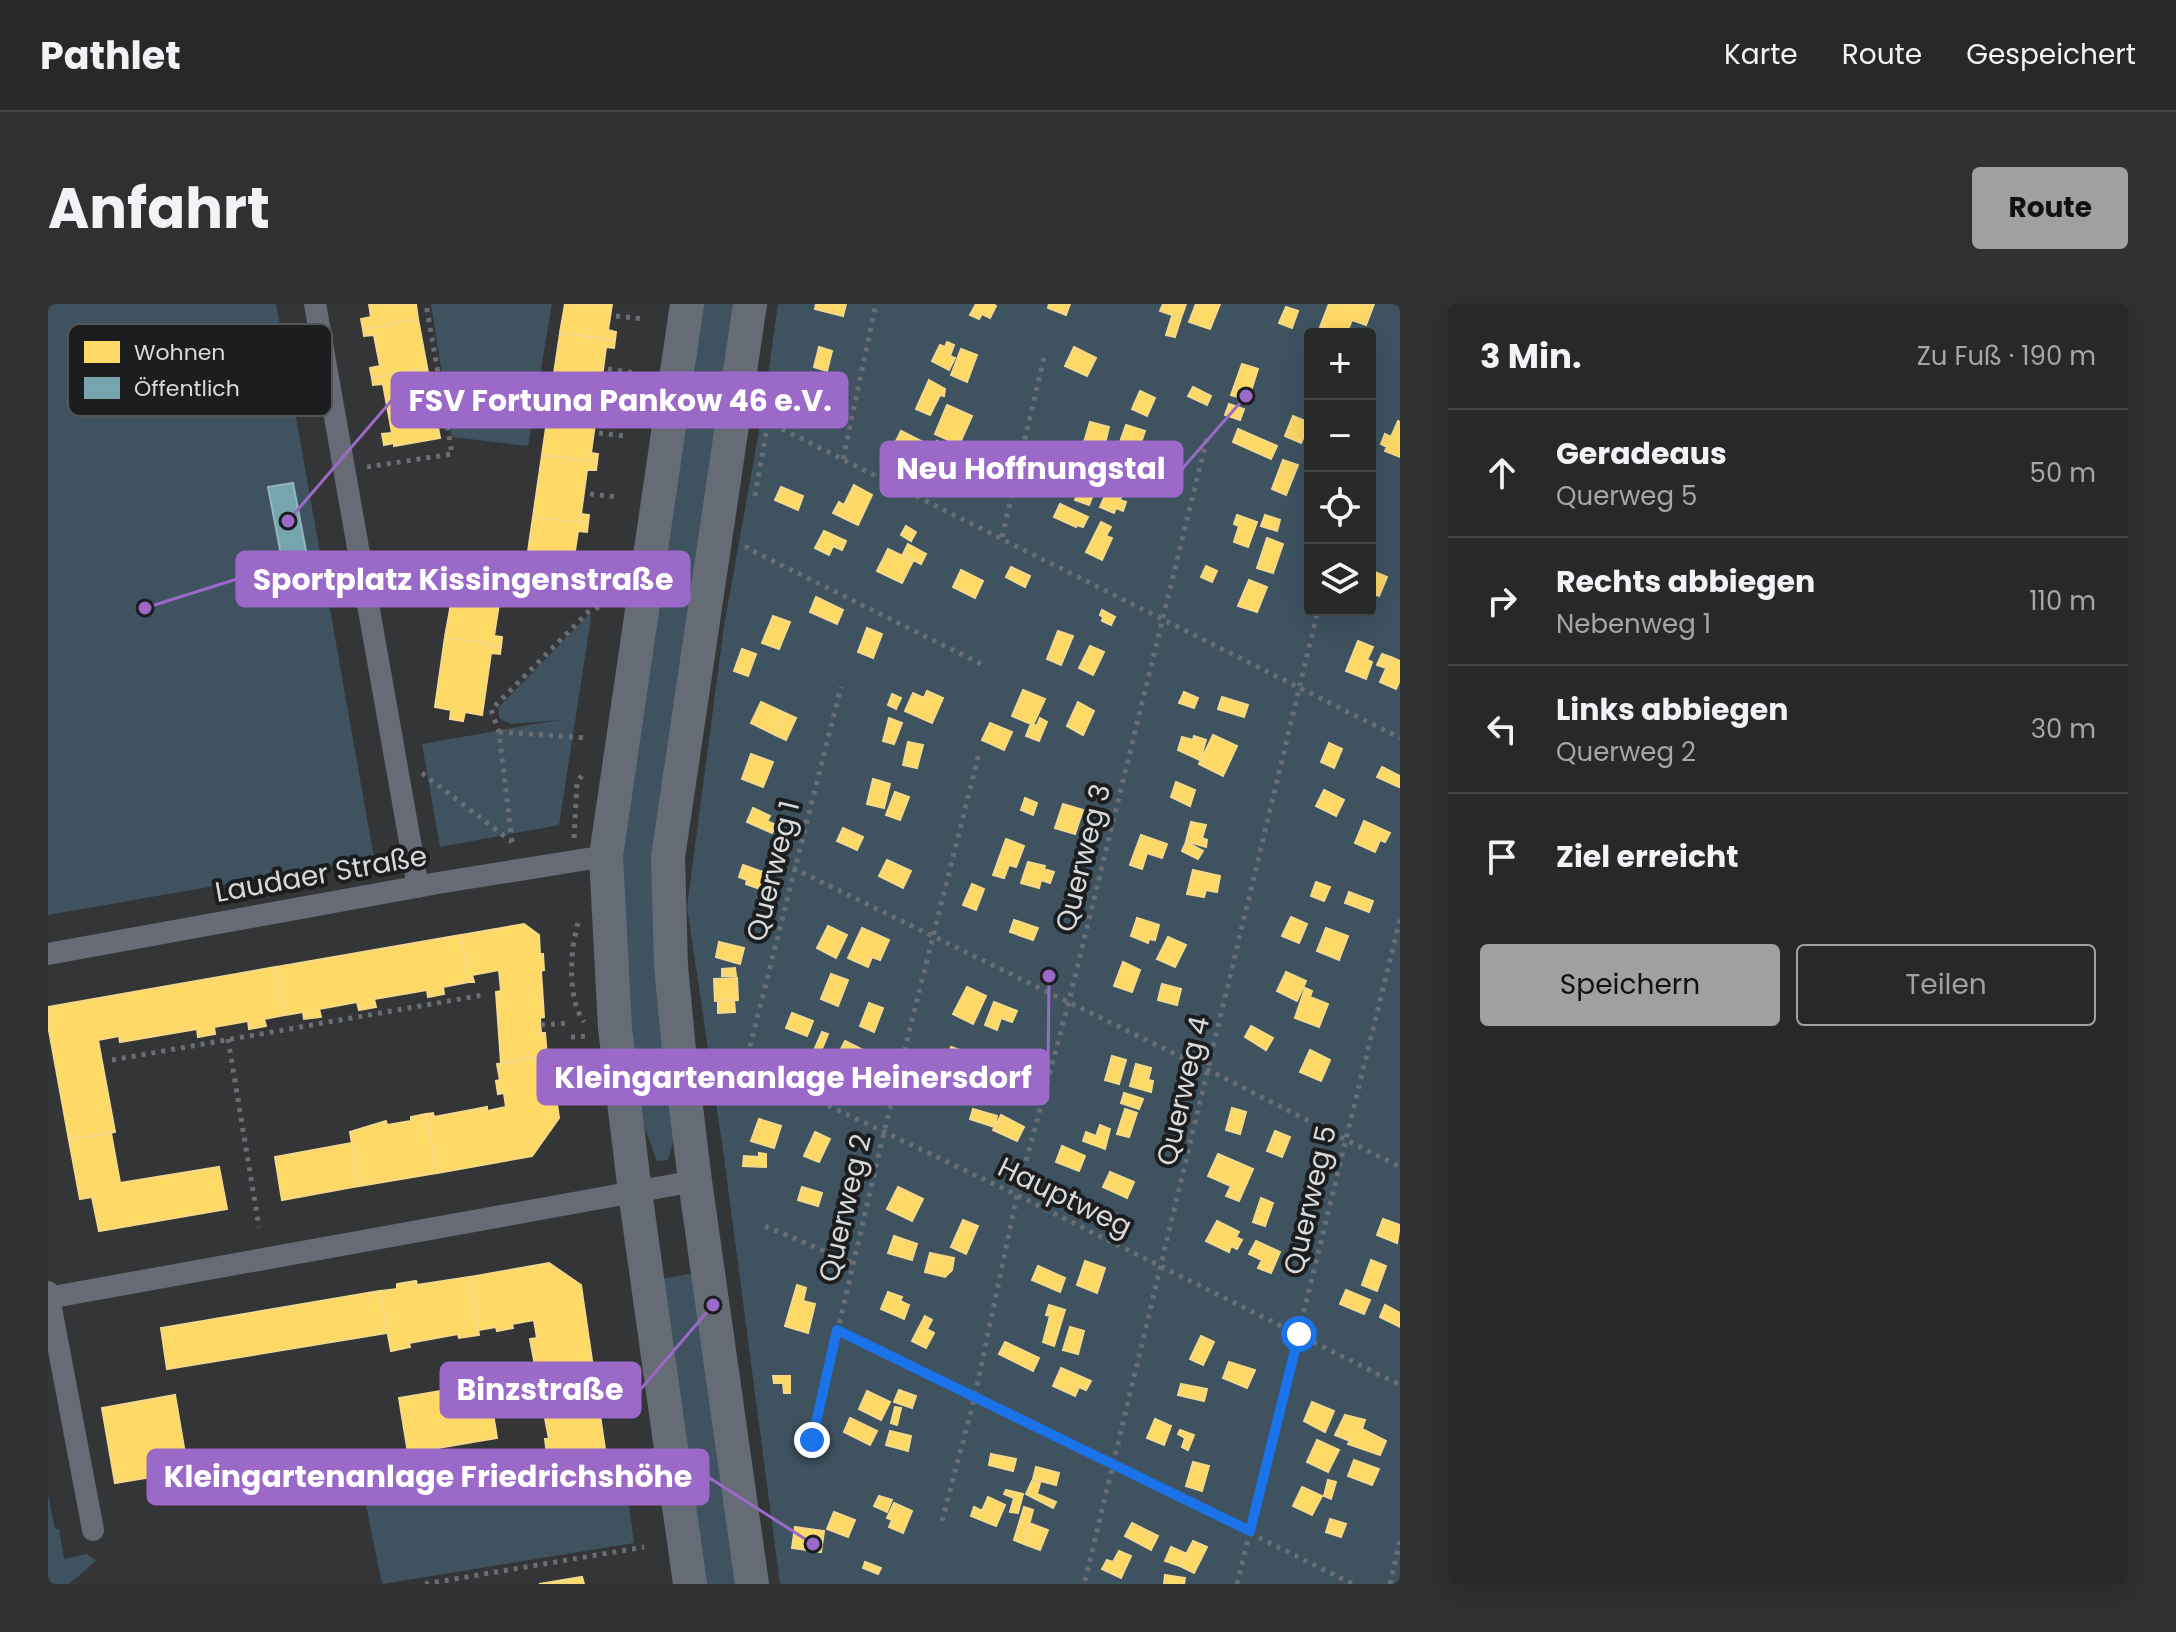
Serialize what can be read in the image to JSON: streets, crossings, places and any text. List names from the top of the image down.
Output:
{
  "streets": {
    "street": ["Laudaer Straße"],
    "path": [
      "Querweg 3",
      "Querweg 1",
      "Querweg 4",
      "Hauptweg",
      "Querweg 5",
      "Querweg 2"
    ]
  },
  "crossings": [
    ["Querweg 3", "Hauptweg"],
    ["Querweg 1", "Hauptweg"],
    ["Querweg 4", "Hauptweg"],
    ["Hauptweg", "Querweg 5"],
    ["Hauptweg", "Querweg 2"]
  ],
  "places": [
    "Neu Hoffnungstal",
    "FSV Fortuna Pankow 46 e.V.",
    "Sportplatz Kissingenstraße",
    "Kleingartenanlage Heinersdorf",
    "Binzstraße",
    "Kleingartenanlage Friedrichshöhe"
  ],
  "legend": ["Wohnen", "Öffentlich"],
  "page": {
    "header": "Pathlet",
    "nav": ["Karte", "Route", "Gespeichert"],
    "title": "Anfahrt",
    "buttons": [
      "Route",
      ["Speichern", "Teilen"]
    ],
    "heading": ["3 Min.", "Zu Fuß · 190 m"],
    "map_buttons": ["+", "−"],
    "list": [
      ["Geradeaus", "Querweg 5", "50 m"],
      ["Rechts abbiegen", "Nebenweg 1", "110 m"],
      ["Links abbiegen", "Querweg 2", "30 m"],
      "Ziel erreicht"
    ]
  }
}
